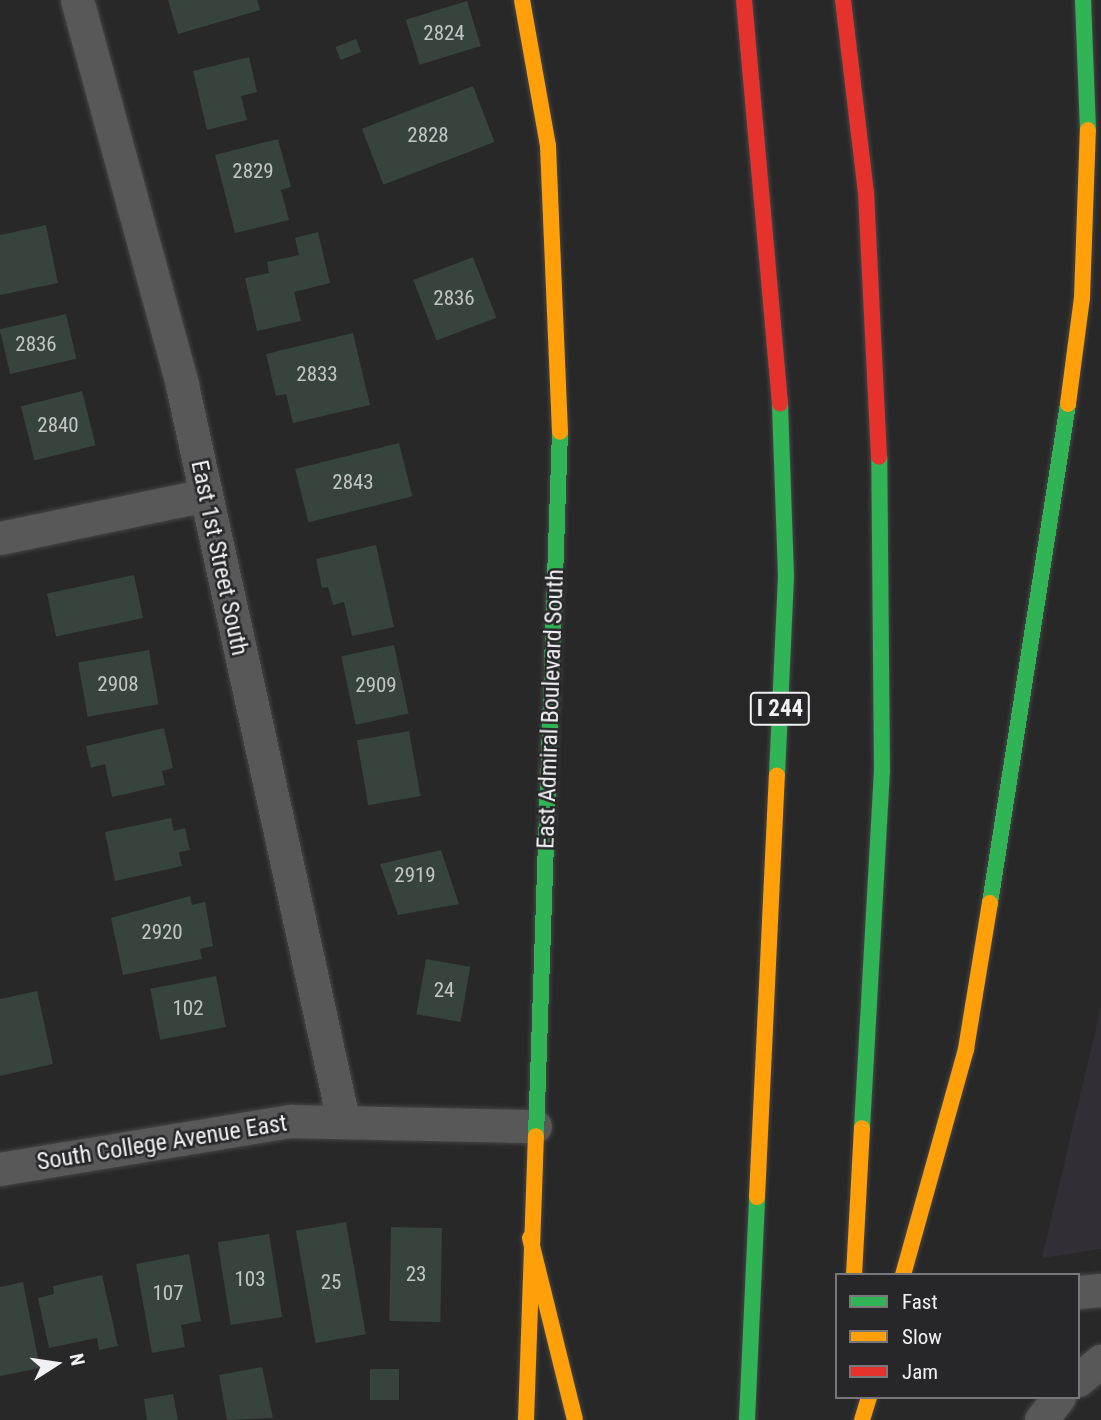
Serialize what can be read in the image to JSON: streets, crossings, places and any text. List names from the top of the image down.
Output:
{
  "streets": {
    "main road": ["East Admiral Boulevard South", "I 244"],
    "street": ["East 1st Street South", "South College Avenue East"]
  },
  "crossings": [
    ["East 1st Street South", "South College Avenue East"],
    ["East Admiral Boulevard South", "South College Avenue East"]
  ],
  "house_numbers": [
    "2824",
    "2828",
    "2829",
    "2836",
    "2836",
    "2833",
    "2840",
    "2843",
    "2908",
    "2909",
    "2919",
    "2920",
    "24",
    "102",
    "23",
    "103",
    "25",
    "107"
  ],
  "legend": ["Fast", "Slow", "Jam"],
  "north": "right"
}
